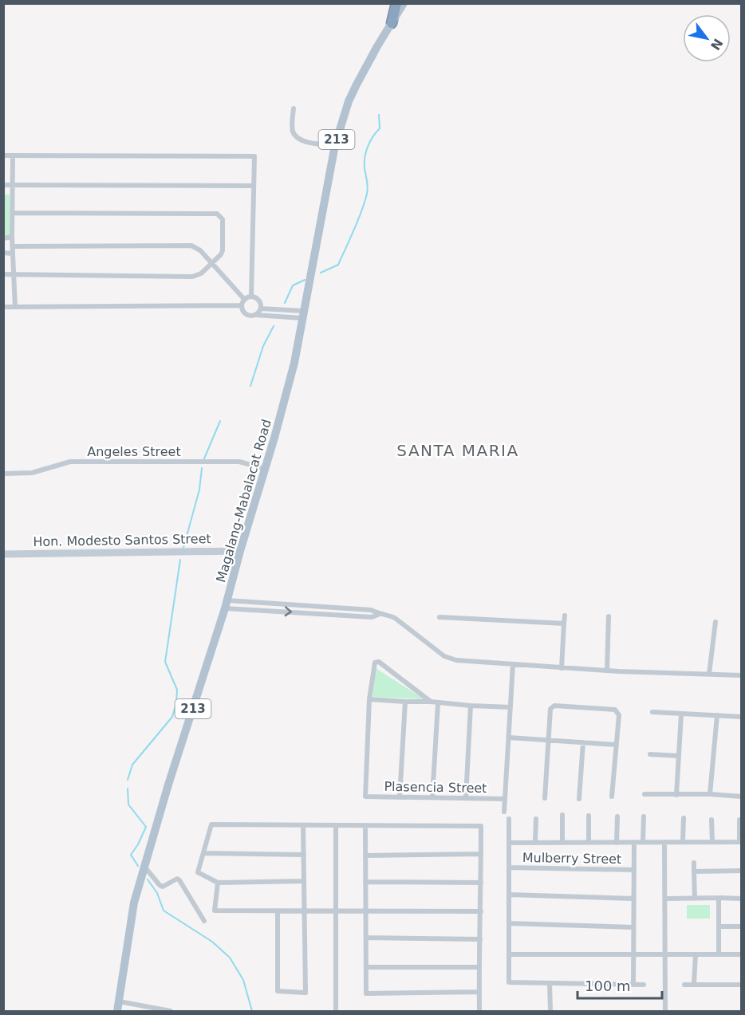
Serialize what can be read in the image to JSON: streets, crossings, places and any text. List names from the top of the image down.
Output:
{
  "streets": {
    "main road": ["213", "Magalang-Mabalacat Road"],
    "street": [
      "Angeles Street",
      "Hon. Modesto Santos Street",
      "Plasencia Street",
      "Mulberry Street"
    ]
  },
  "crossings": [
    ["Angeles Street", "Magalang-Mabalacat Road"],
    ["Magalang-Mabalacat Road", "Hon. Modesto Santos Street"]
  ],
  "districts": ["SANTA MARIA"],
  "scale_bar": "100 m",
  "north": "bottom right"
}
